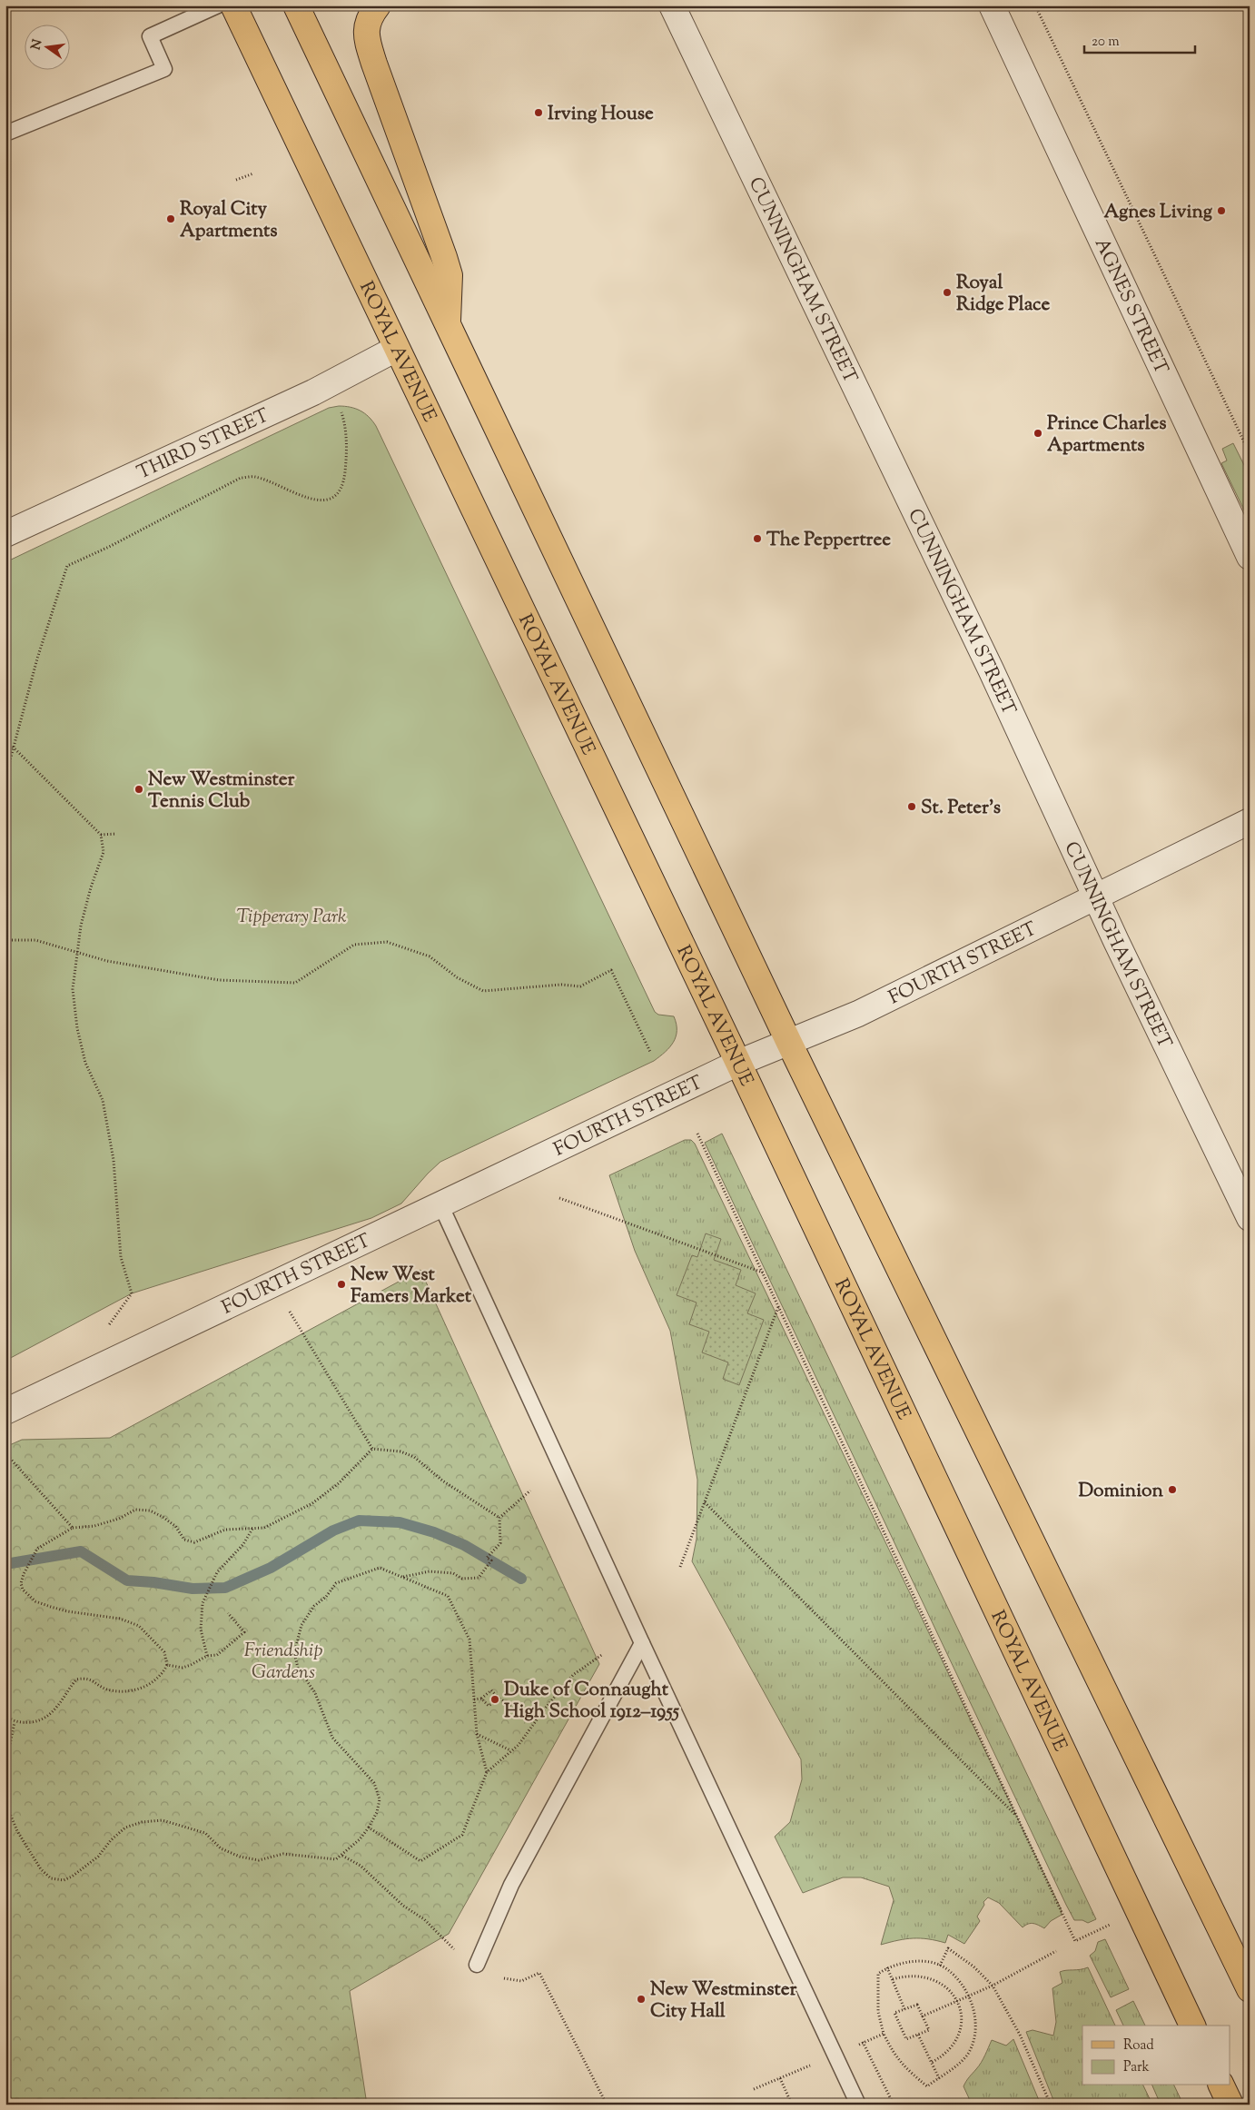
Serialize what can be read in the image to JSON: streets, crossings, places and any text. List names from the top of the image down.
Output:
{
  "streets": {
    "main road": ["ROYAL AVENUE"],
    "street": [
      "CUNNINGHAM STREET",
      "AGNES STREET",
      "THIRD STREET",
      "FOURTH STREET"
    ]
  },
  "crossings": [
    ["CUNNINGHAM STREET", "FOURTH STREET"],
    ["ROYAL AVENUE", "THIRD STREET"],
    ["ROYAL AVENUE", "FOURTH STREET"]
  ],
  "parks": ["Tipperary Park", "Friendship Gardens"],
  "places": [
    "Irving House",
    "Agnes Living",
    "Royal City Apartments",
    "Royal Ridge Place",
    "Prince Charles Apartments",
    "The Peppertree",
    "New Westminster Tennis Club",
    "St. Peter's",
    "New West Famers Market",
    "Dominion",
    "Duke of Connaught High School 1912–1955",
    "New Westminster City Hall"
  ],
  "legend": ["Road", "Park"],
  "scale_bar": "20 m",
  "north": "left"
}
